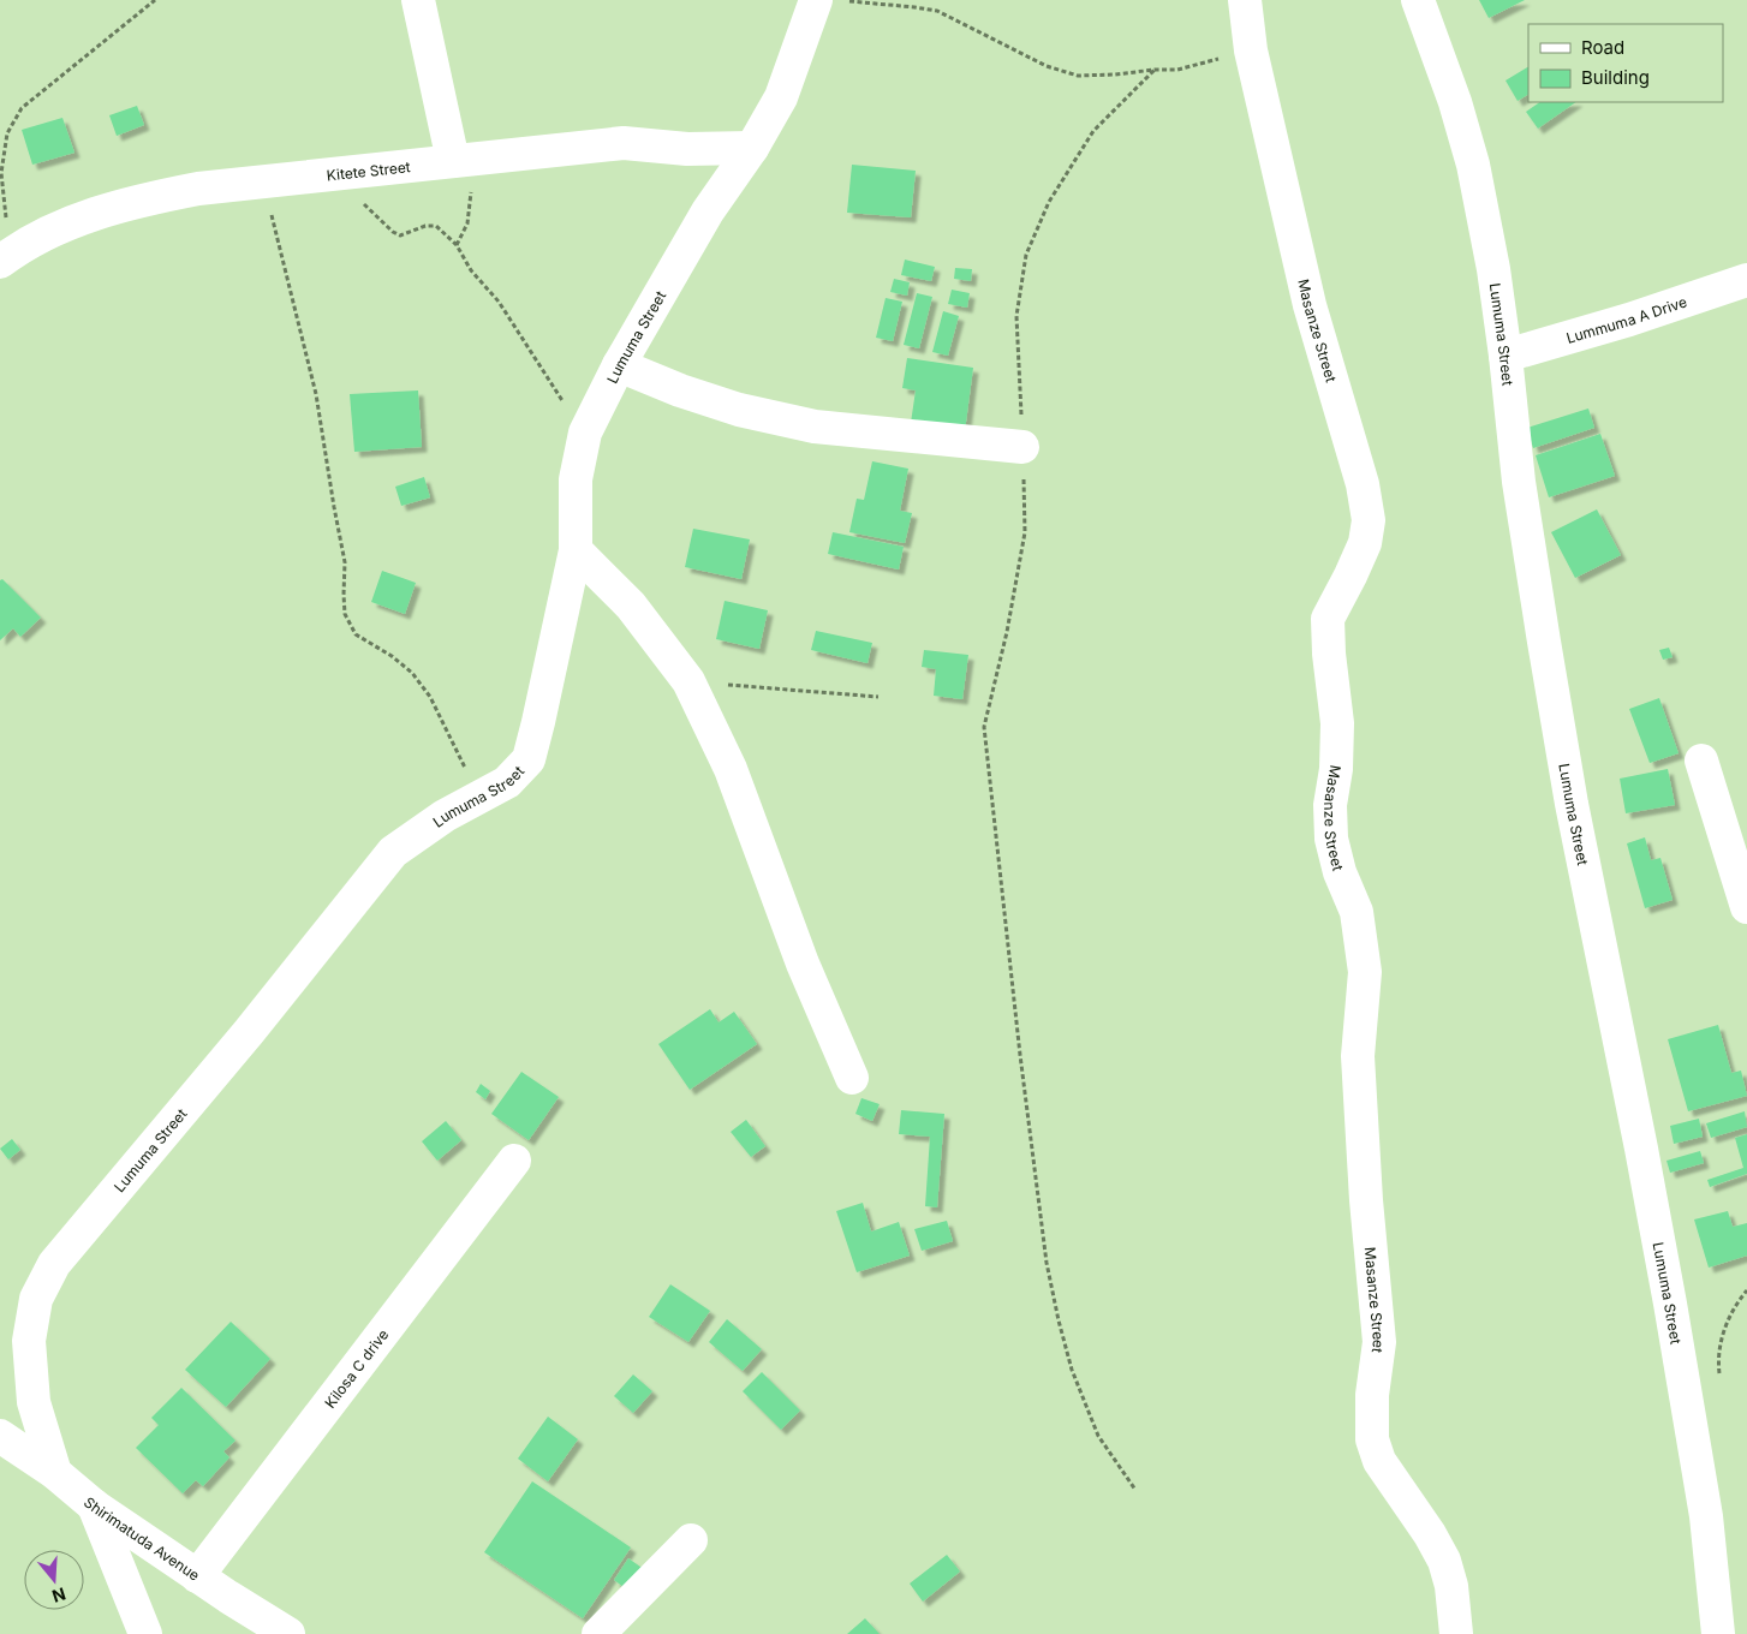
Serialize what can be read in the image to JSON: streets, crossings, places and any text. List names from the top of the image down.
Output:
{
  "streets": {
    "street": [
      "Kitete Street",
      "Lummuma A Drive",
      "Masanze Street",
      "Lumuma Street",
      "Kilosa C drive",
      "Shirimatuda Avenue"
    ]
  },
  "crossings": [
    ["Kitete Street", "Lumuma Street"],
    ["Lummuma A Drive", "Lumuma Street"],
    ["Lumuma Street", "Shirimatuda Avenue"],
    ["Kilosa C drive", "Shirimatuda Avenue"]
  ],
  "legend": ["Road", "Building"],
  "north": "bottom"
}
